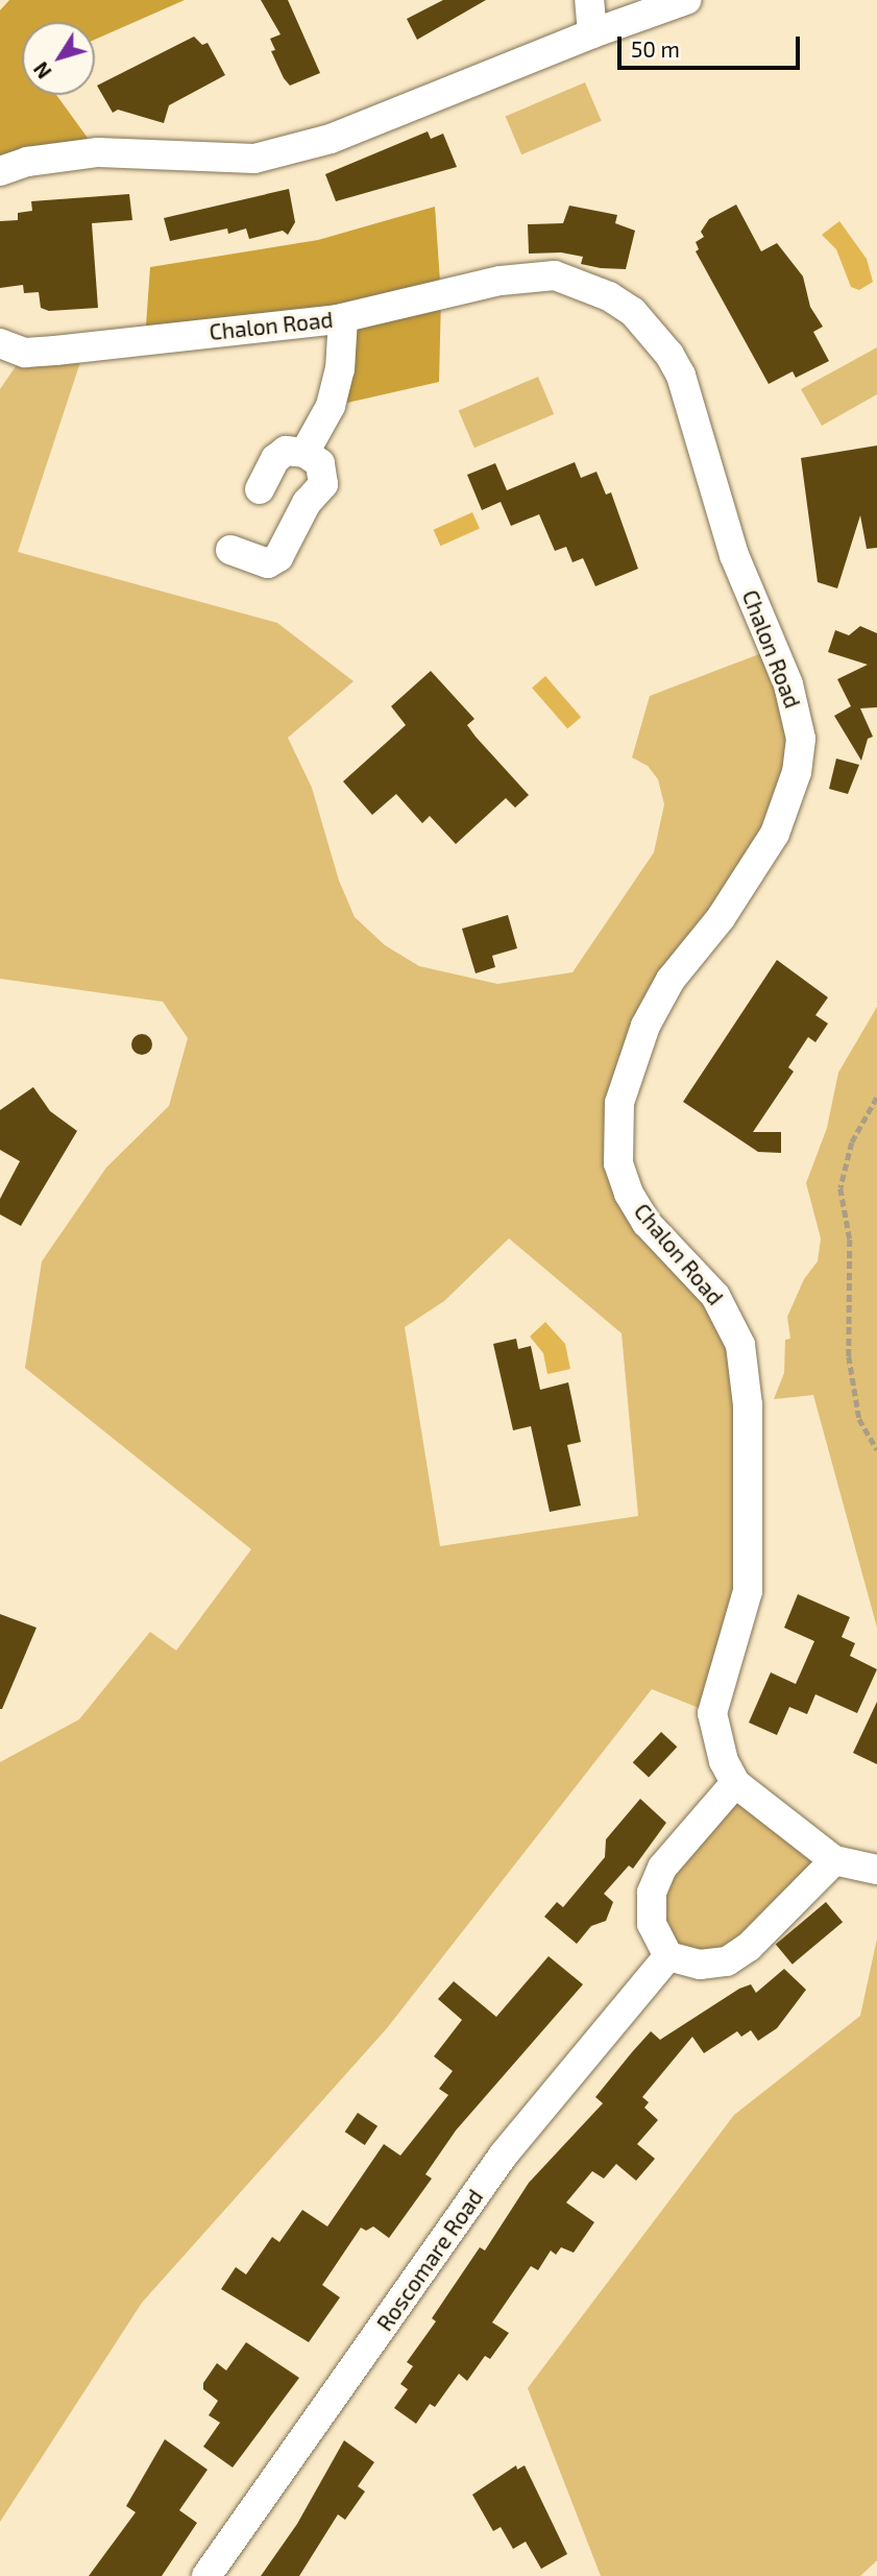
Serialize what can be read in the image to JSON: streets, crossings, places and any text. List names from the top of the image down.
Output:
{
  "streets": {
    "street": ["Chalon Road", "Roscomare Road"]
  },
  "scale_bar": "50 m",
  "north": "bottom left"
}
